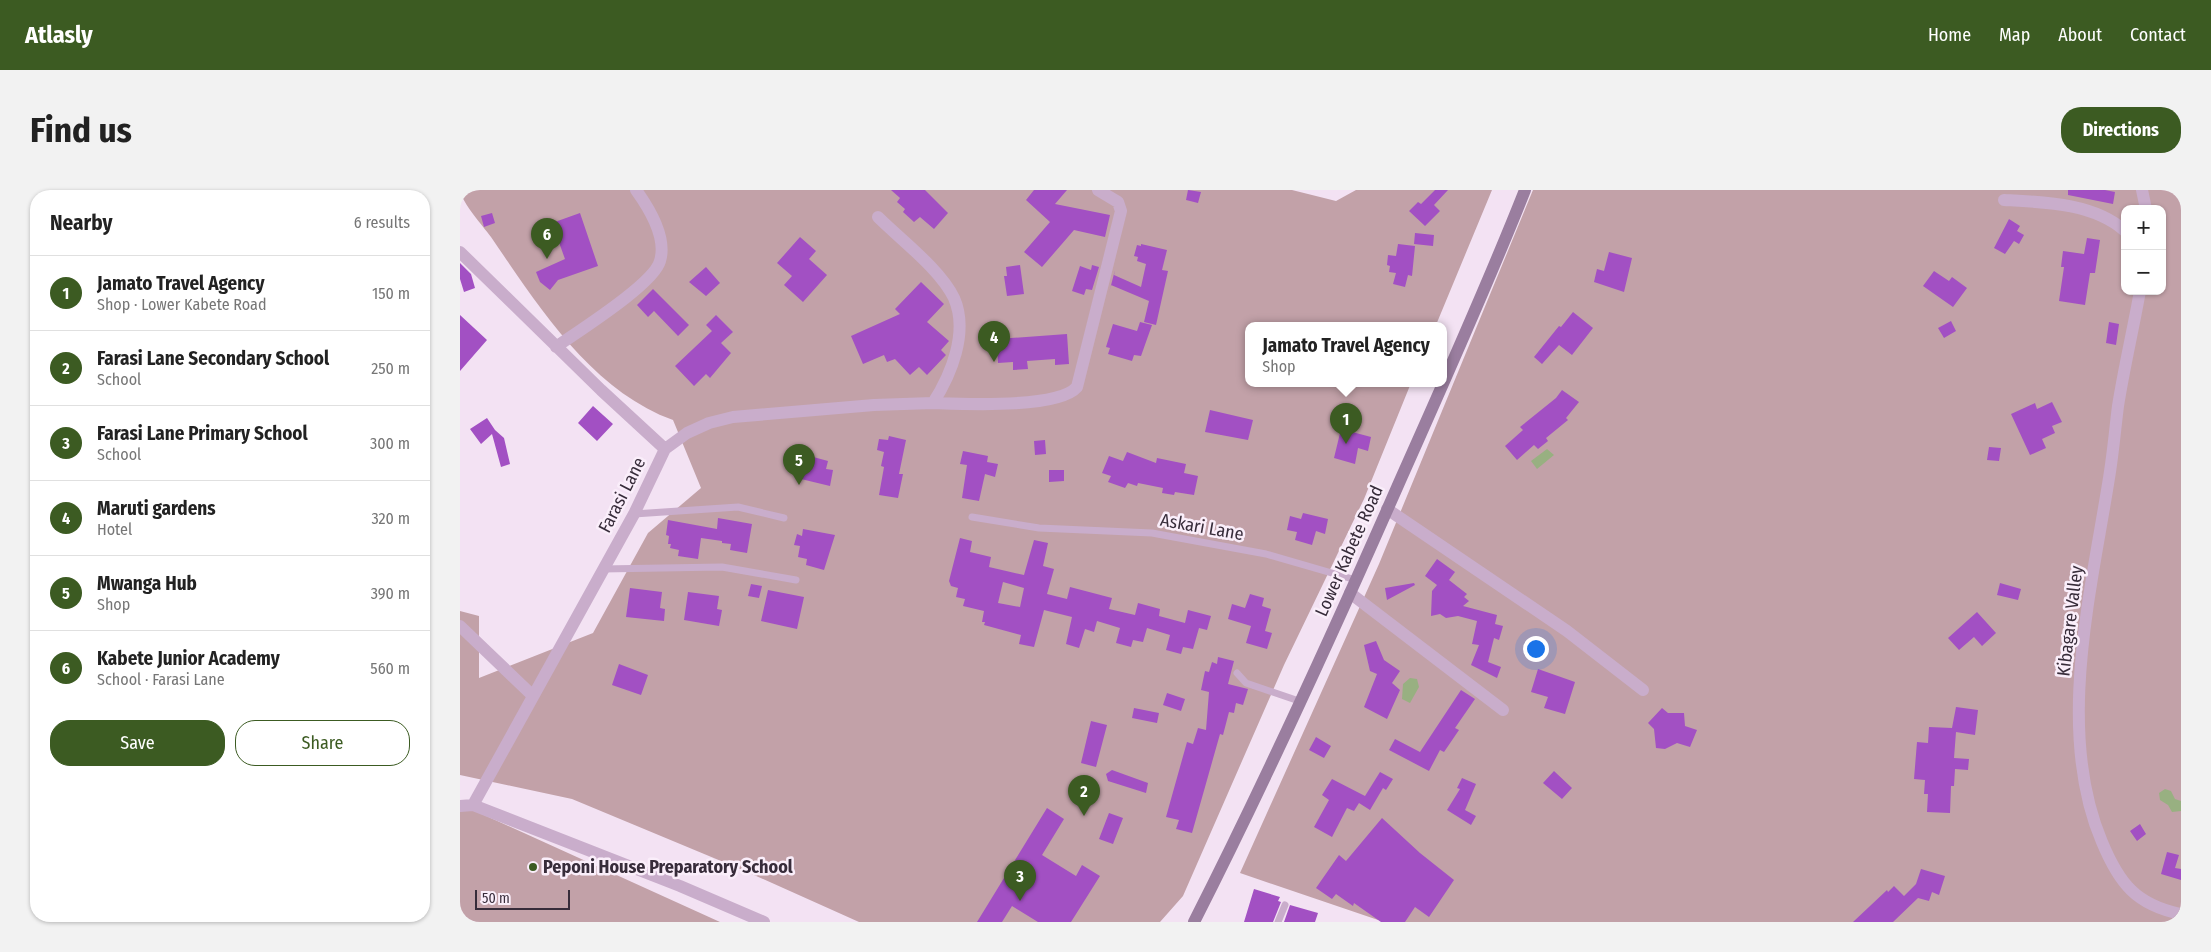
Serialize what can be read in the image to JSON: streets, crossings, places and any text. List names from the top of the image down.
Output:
{
  "streets": {
    "main road": ["Lower Kabete Road"],
    "street": ["Farasi Lane", "Kibagare Valley"],
    "lane": ["Askari Lane"]
  },
  "crossings": [
    ["Askari Lane", "Lower Kabete Road"]
  ],
  "places": ["Peponi House Preparatory School"],
  "scale_bar": "50 m",
  "page": {
    "header": "Atlasly",
    "nav": [
      "Home",
      "Map",
      "About",
      "Contact"
    ],
    "buttons": [
      "Directions",
      ["Save", "Share"]
    ],
    "title": "Find us",
    "heading": ["Nearby", "6 results"],
    "map_buttons": ["+", "−"],
    "pins": [
      "6",
      "4",
      "1",
      "5",
      "2",
      "3"
    ],
    "list": [
      {
        "mark": "1",
        "name": "Jamato Travel Agency",
        "note": "Shop · Lower Kabete Road",
        "value": "150 m"
      },
      {
        "mark": "2",
        "name": "Farasi Lane Secondary School",
        "note": "School",
        "value": "250 m"
      },
      {
        "mark": "3",
        "name": "Farasi Lane Primary School",
        "note": "School",
        "value": "300 m"
      },
      {
        "mark": "4",
        "name": "Maruti gardens",
        "note": "Hotel",
        "value": "320 m"
      },
      {
        "mark": "5",
        "name": "Mwanga Hub",
        "note": "Shop",
        "value": "390 m"
      },
      {
        "mark": "6",
        "name": "Kabete Junior Academy",
        "note": "School · Farasi Lane",
        "value": "560 m"
      }
    ],
    "popup": ["Jamato Travel Agency", "Shop"],
    "scale": "50 m"
  }
}
